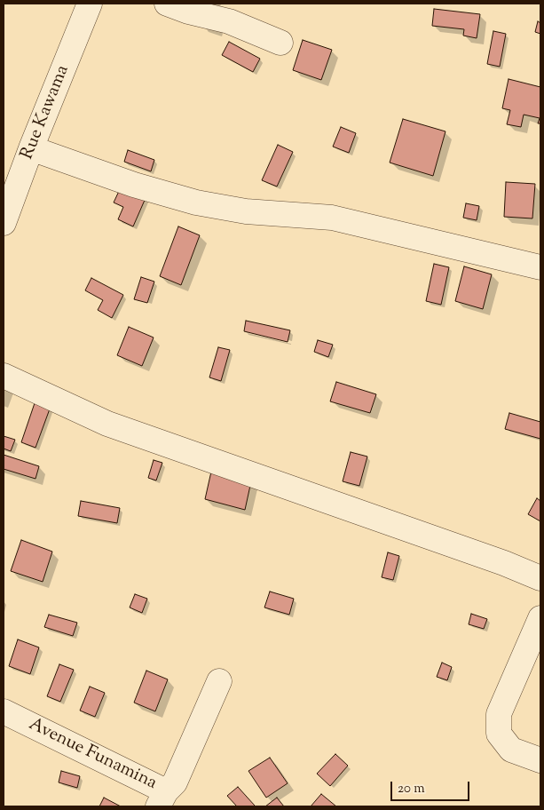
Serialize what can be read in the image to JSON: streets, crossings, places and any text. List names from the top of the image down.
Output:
{
  "streets": {
    "street": ["Rue Kawama", "Avenue Funamina"]
  },
  "scale_bar": "20 m"
}
